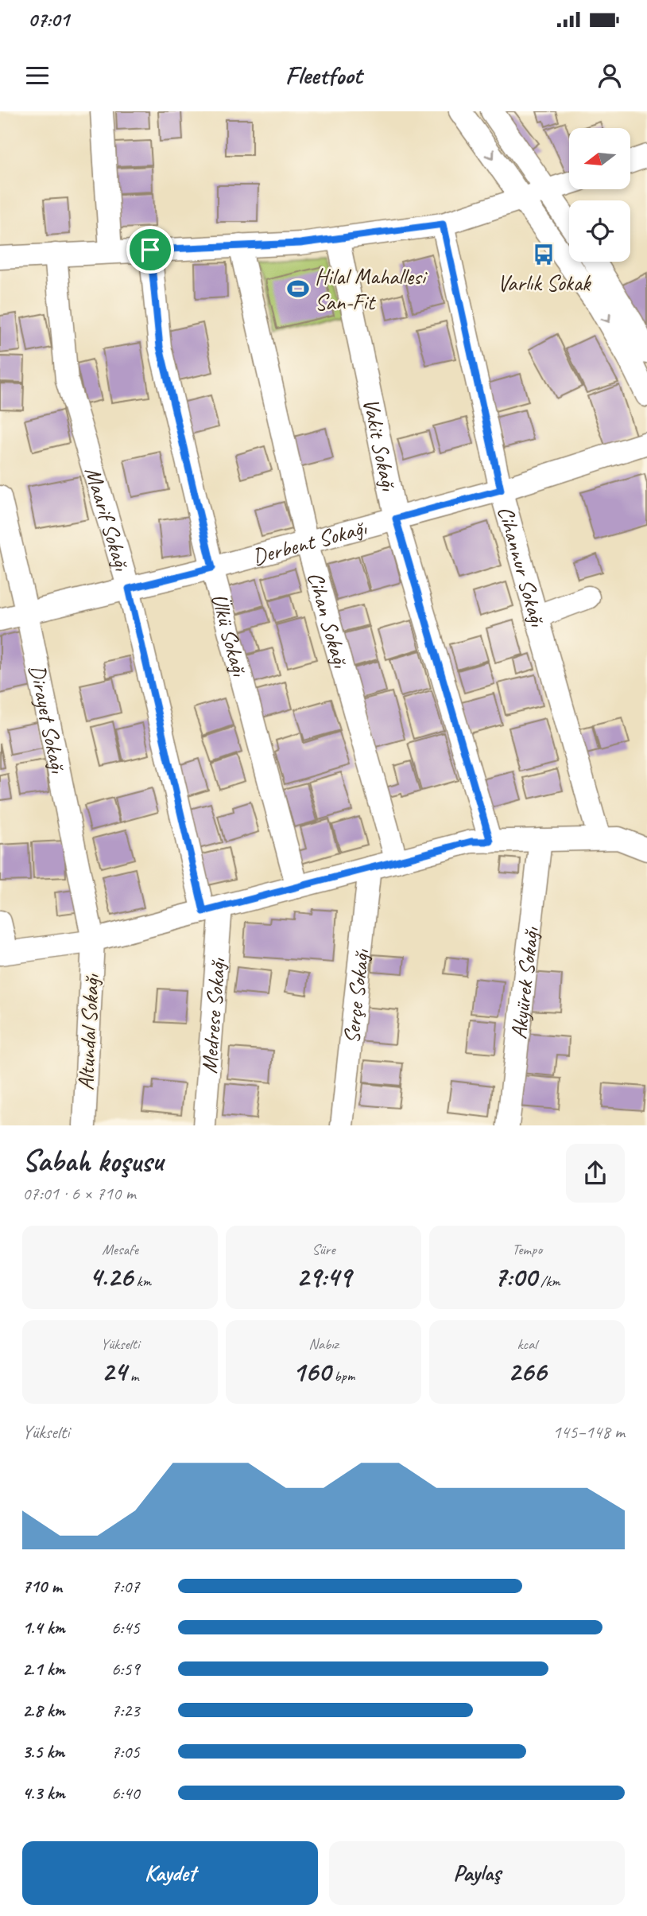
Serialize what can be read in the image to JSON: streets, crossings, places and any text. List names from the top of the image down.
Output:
{
  "streets": {
    "street": [
      "Vakit Sokağı",
      "Maarif Sokağı",
      "Derbent Sokağı",
      "Cihannur Sokağı",
      "Cihan Sokağı",
      "Ülkü Sokağı",
      "Dirayet Sokağı",
      "Akyürek Sokağı",
      "Serçe Sokağı",
      "Medrese Sokağı",
      "Altundal Sokağı"
    ]
  },
  "crossings": [
    ["Vakit Sokağı", "Derbent Sokağı"],
    ["Maarif Sokağı", "Derbent Sokağı"],
    ["Maarif Sokağı", "Medrese Sokağı"],
    ["Derbent Sokağı", "Cihannur Sokağı"],
    ["Derbent Sokağı", "Cihan Sokağı"],
    ["Derbent Sokağı", "Ülkü Sokağı"],
    ["Derbent Sokağı", "Dirayet Sokağı"],
    ["Dirayet Sokağı", "Altundal Sokağı"]
  ],
  "places": {
    "bus stop": ["Varlık Sokak"],
    "sports": ["Hilal Mahallesi San-Fit"]
  },
  "north": "left",
  "page": {
    "status": "07:01",
    "header": "Fleetfoot",
    "heading": ["Sabah koşusu", "07:01 · 6 × 710 m"],
    "stats": [
      ["Mesafe", "4.26 km"],
      ["Süre", "29:49"],
      ["Tempo", "7:00 /km"],
      ["Yükselti", "24 m"],
      ["Nabız", "160 bpm"],
      ["kcal", "266"]
    ],
    "chart": ["Yükselti", "145–148 m"],
    "list": [
      {
        "name": "710 m",
        "note": "7:07"
      },
      {
        "name": "1.4 km",
        "note": "6:45"
      },
      {
        "name": "2.1 km",
        "note": "6:59"
      },
      {
        "name": "2.8 km",
        "note": "7:23"
      },
      {
        "name": "3.5 km",
        "note": "7:05"
      },
      {
        "name": "4.3 km",
        "note": "6:40"
      }
    ],
    "buttons": ["Kaydet", "Paylaş"]
  }
}
